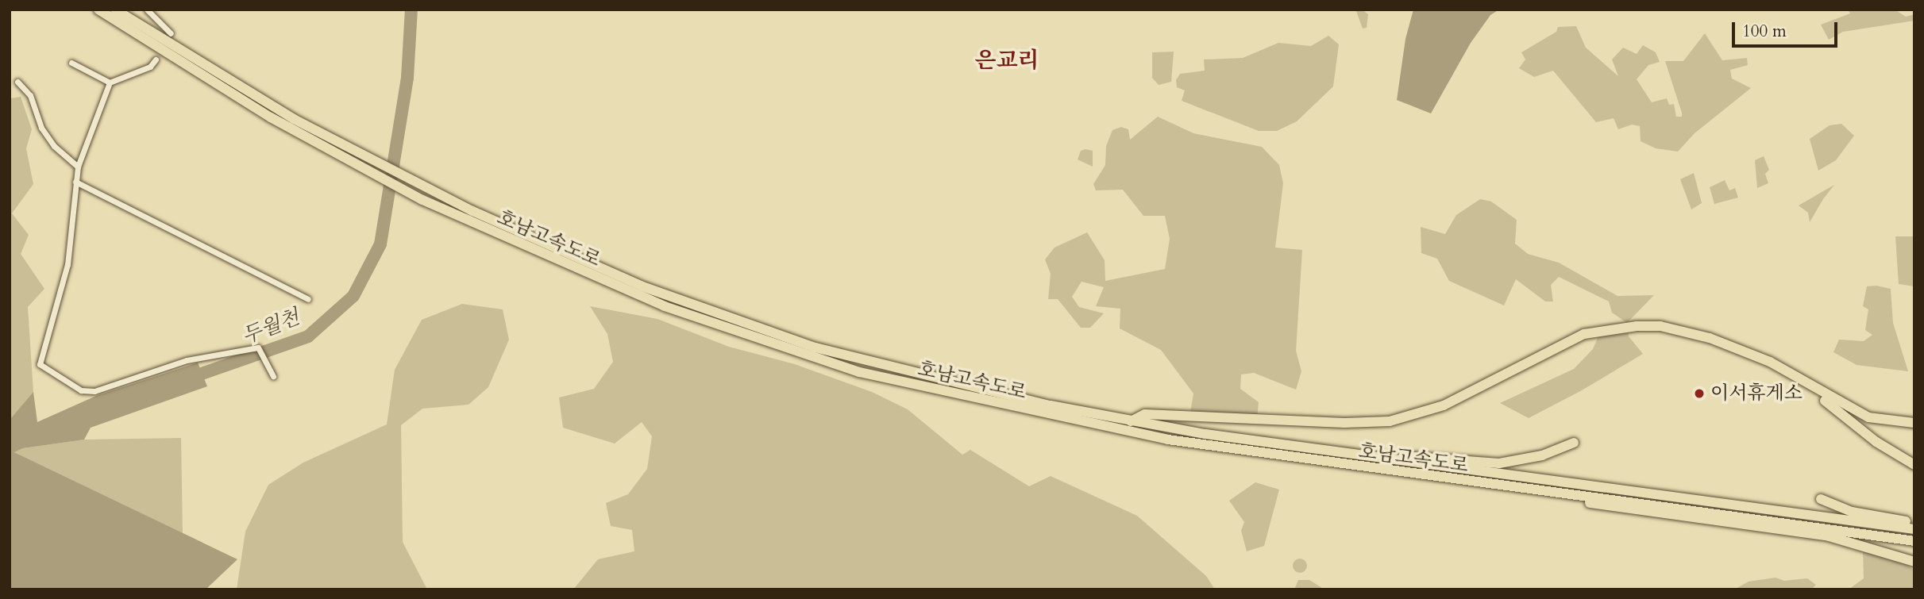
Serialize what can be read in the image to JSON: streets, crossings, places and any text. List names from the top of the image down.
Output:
{
  "streets": {
    "highway": ["호남고속도로"]
  },
  "districts": ["은교리"],
  "water": ["두월천"],
  "places": ["이서휴게소"],
  "scale_bar": "100 m"
}
